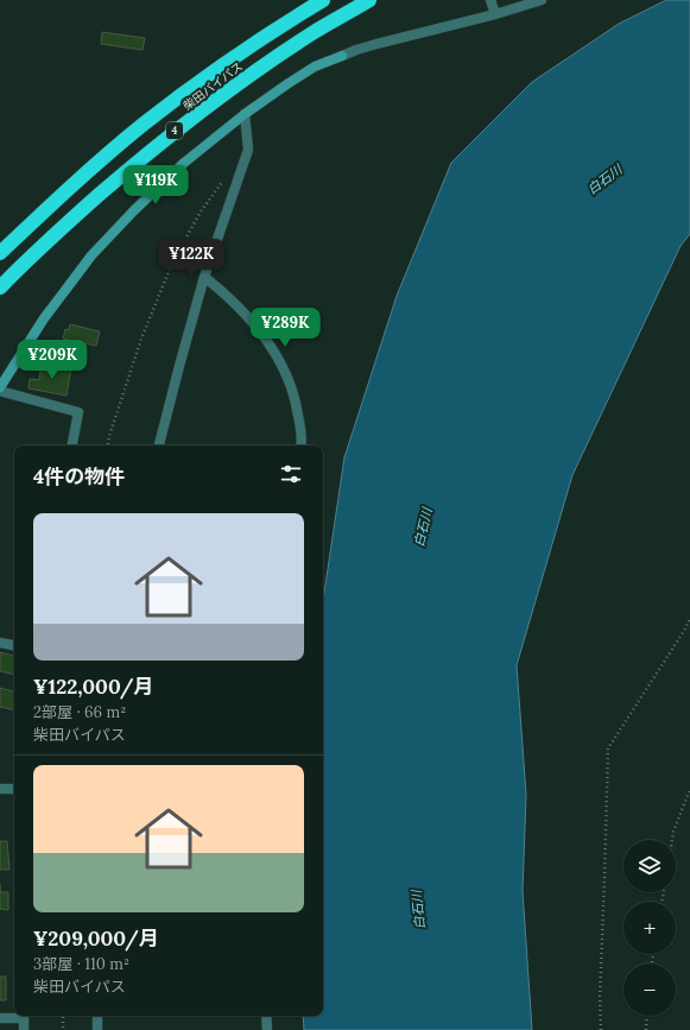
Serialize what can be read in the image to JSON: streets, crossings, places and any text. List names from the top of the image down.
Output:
{
  "streets": {
    "highway": ["柴田バイパス", "4"]
  },
  "water": ["白石川"],
  "page": {
    "price": [
      "¥119K",
      "¥122K",
      "¥289K",
      "¥209K"
    ],
    "heading": "4件の物件",
    "list": [
      {
        "name": "¥122,000/月",
        "note": "2部屋 · 66 m² · 柴田バイパス"
      },
      {
        "name": "¥209,000/月",
        "note": "3部屋 · 110 m² · 柴田バイパス"
      }
    ],
    "map_buttons": ["+", "−"]
  }
}
